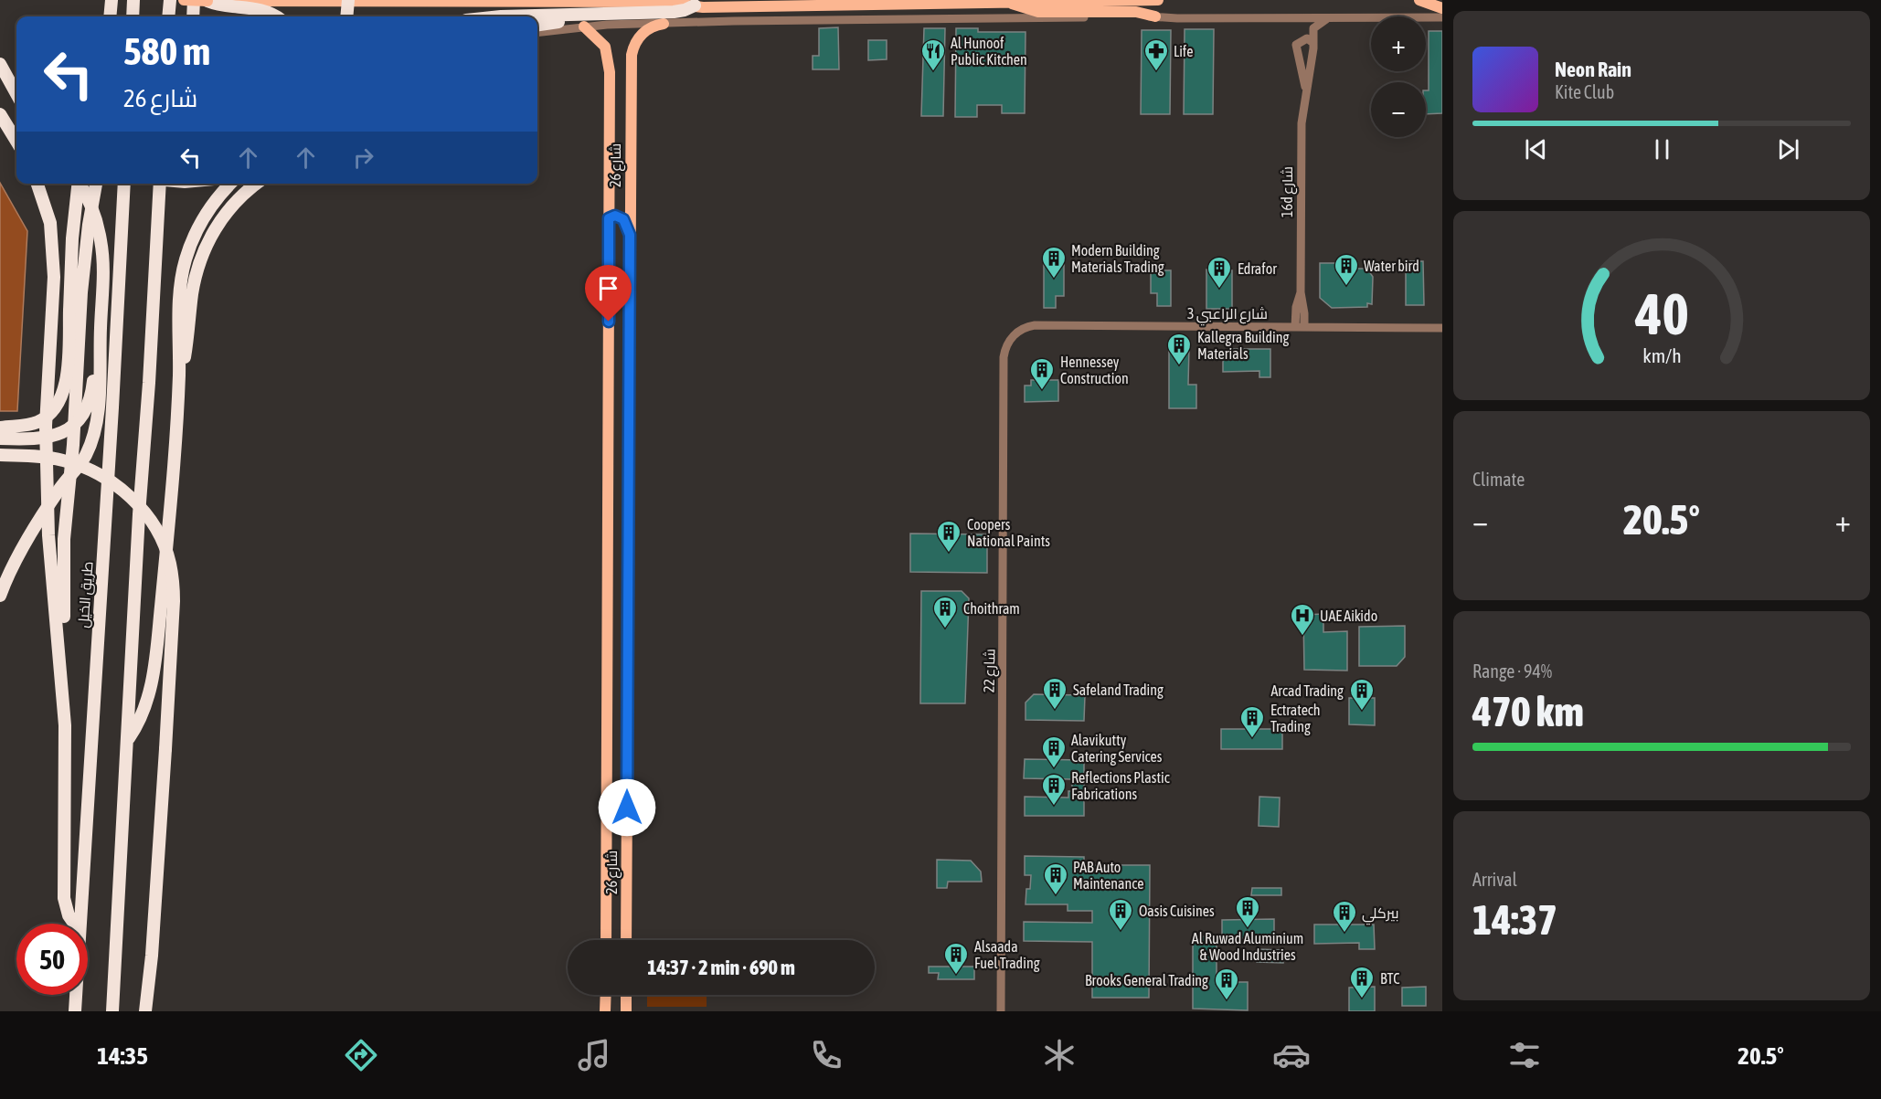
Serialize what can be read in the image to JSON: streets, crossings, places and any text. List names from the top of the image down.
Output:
{
  "streets": {
    "highway": ["طريق الخيل"],
    "main road": ["شارع 26"],
    "street": ["16d شارع", "شارع الراعبي 3", "شارع 22"]
  },
  "crossings": [
    ["16d شارع", "شارع الراعبي 3"],
    ["شارع الراعبي 3", "شارع 22"]
  ],
  "places": {
    "restaurant": ["Al Hunoof Public Kitchen"],
    "pharmacy": ["Life"],
    "building": [
      "Modern Building Materials Trading",
      "Water bird",
      "Edrafor",
      "Kallegra Building Materials",
      "Hennessey Construction",
      "Coopers National Paints",
      "Choithram",
      "Safeland Trading",
      "Arcad Trading",
      "Ectratech Trading",
      "Alavikutty Catering Services",
      "Reflections Plastic Fabrications",
      "PAB Auto Maintenance",
      "Al Ruwad Aluminium & Wood Industries",
      "Oasis Cuisines",
      "بيركلي",
      "Alsaada Fuel Trading",
      "BTC",
      "Brooks General Trading"
    ],
    "hospital": ["UAE Aikido"]
  },
  "page": {
    "map_buttons": ["+", "−"],
    "turn": ["580 m", "شارع 26"],
    "song": ["Neon Rain", "Kite Club"],
    "tile": [
      "Climate",
      ["Range · 94%", "470 km"],
      ["Arrival", "14:37"]
    ],
    "heat": ["−", "20.5°", "+"],
    "limit": "50",
    "trip": "14:37 · 2 min · 690 m",
    "tabs": ["14:35", "20.5°"],
    "gauge": ["40", "km/h"]
  }
}
